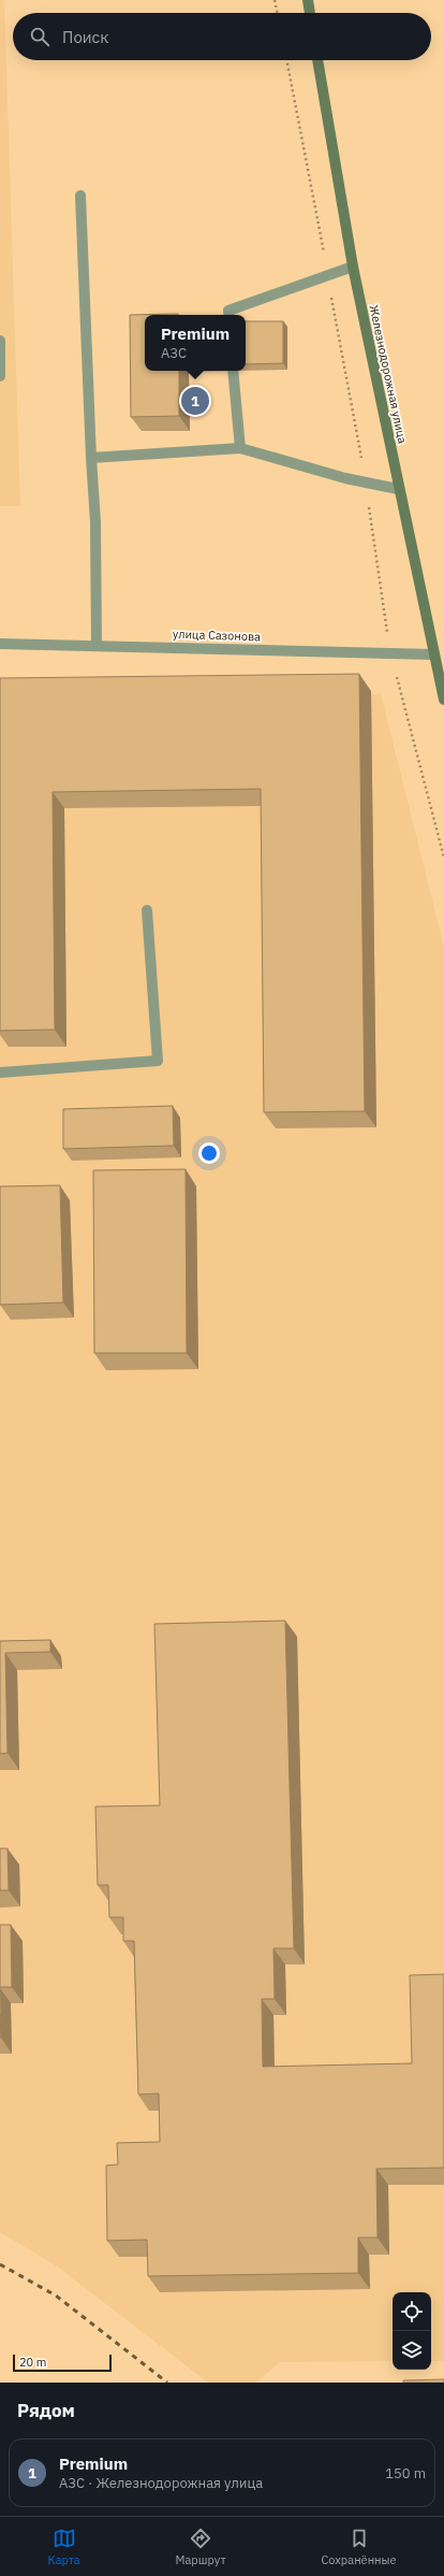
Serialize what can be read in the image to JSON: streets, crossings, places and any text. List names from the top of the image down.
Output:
{
  "streets": {
    "main road": ["Железнодорожная улица"],
    "street": ["улица Сазонова"]
  },
  "crossings": [
    ["Железнодорожная улица", "улица Сазонова"]
  ],
  "scale_bar": "20 m",
  "page": {
    "search": "Поиск",
    "popup": ["Premium", "АЗС"],
    "pins": "1",
    "scale": "20 m",
    "heading": "Рядом",
    "list": [
      {
        "mark": "1",
        "name": "Premium",
        "note": "АЗС · Железнодорожная улица",
        "value": "150 m"
      }
    ],
    "nav": ["Карта", "Маршрут", "Сохранённые"]
  }
}
